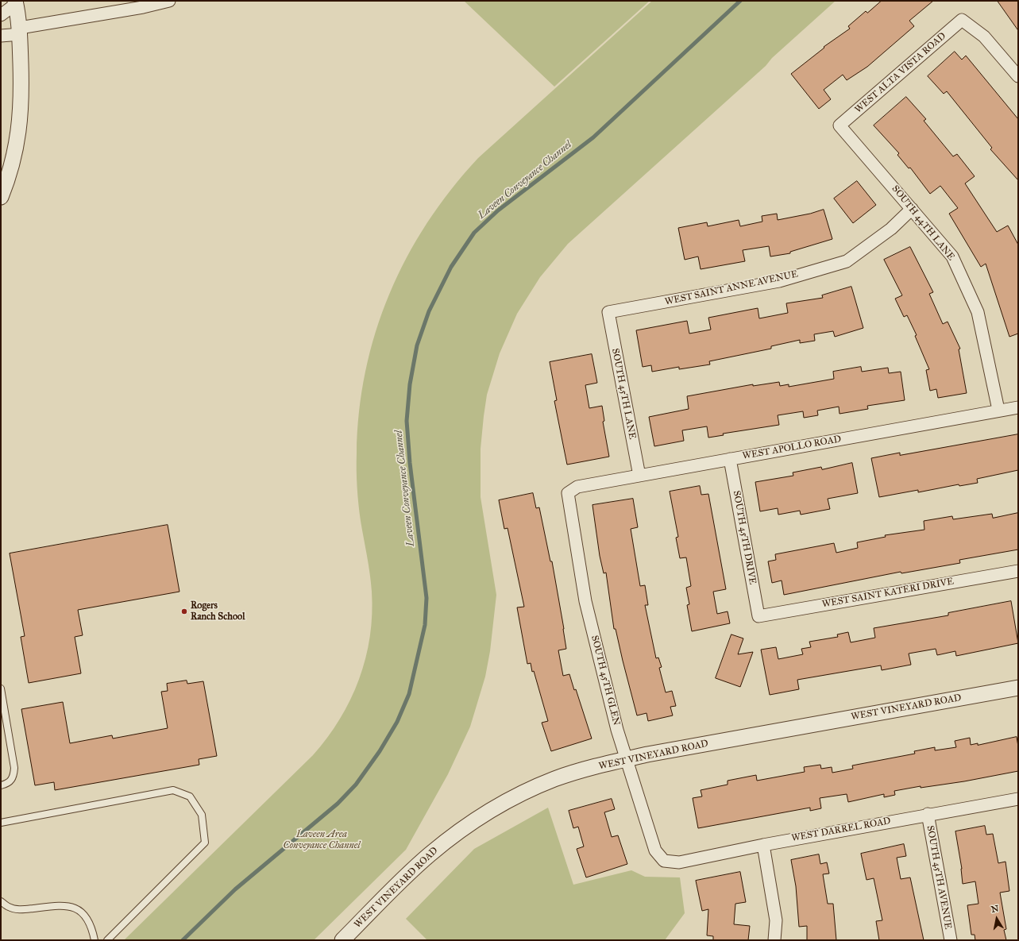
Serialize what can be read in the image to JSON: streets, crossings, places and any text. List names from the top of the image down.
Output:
{
  "streets": {
    "street": [
      "WEST ALTA VISTA ROAD",
      "SOUTH 44TH LANE",
      "WEST SAINT ANNE AVENUE",
      "SOUTH 45TH LANE",
      "WEST APOLLO ROAD",
      "SOUTH 45TH DRIVE",
      "WEST SAINT KATERI DRIVE",
      "SOUTH 45TH GLEN",
      "WEST VINEYARD ROAD",
      "WEST DARREL ROAD",
      "SOUTH 45TH AVENUE"
    ]
  },
  "crossings": [
    ["WEST ALTA VISTA ROAD", "SOUTH 44TH LANE"],
    ["SOUTH 44TH LANE", "WEST SAINT ANNE AVENUE"],
    ["SOUTH 44TH LANE", "WEST APOLLO ROAD"],
    ["WEST SAINT ANNE AVENUE", "SOUTH 45TH LANE"],
    ["SOUTH 45TH LANE", "WEST APOLLO ROAD"],
    ["WEST APOLLO ROAD", "SOUTH 45TH DRIVE"],
    ["WEST APOLLO ROAD", "SOUTH 45TH GLEN"],
    ["SOUTH 45TH DRIVE", "WEST SAINT KATERI DRIVE"],
    ["SOUTH 45TH GLEN", "WEST VINEYARD ROAD"],
    ["SOUTH 45TH GLEN", "WEST DARREL ROAD"],
    ["WEST DARREL ROAD", "SOUTH 45TH AVENUE"]
  ],
  "water": ["Laveen Conveyance Channel"],
  "parks": ["Laveen Area Conveyance Channel"],
  "places": ["Rogers Ranch School"],
  "north": "top"
}
